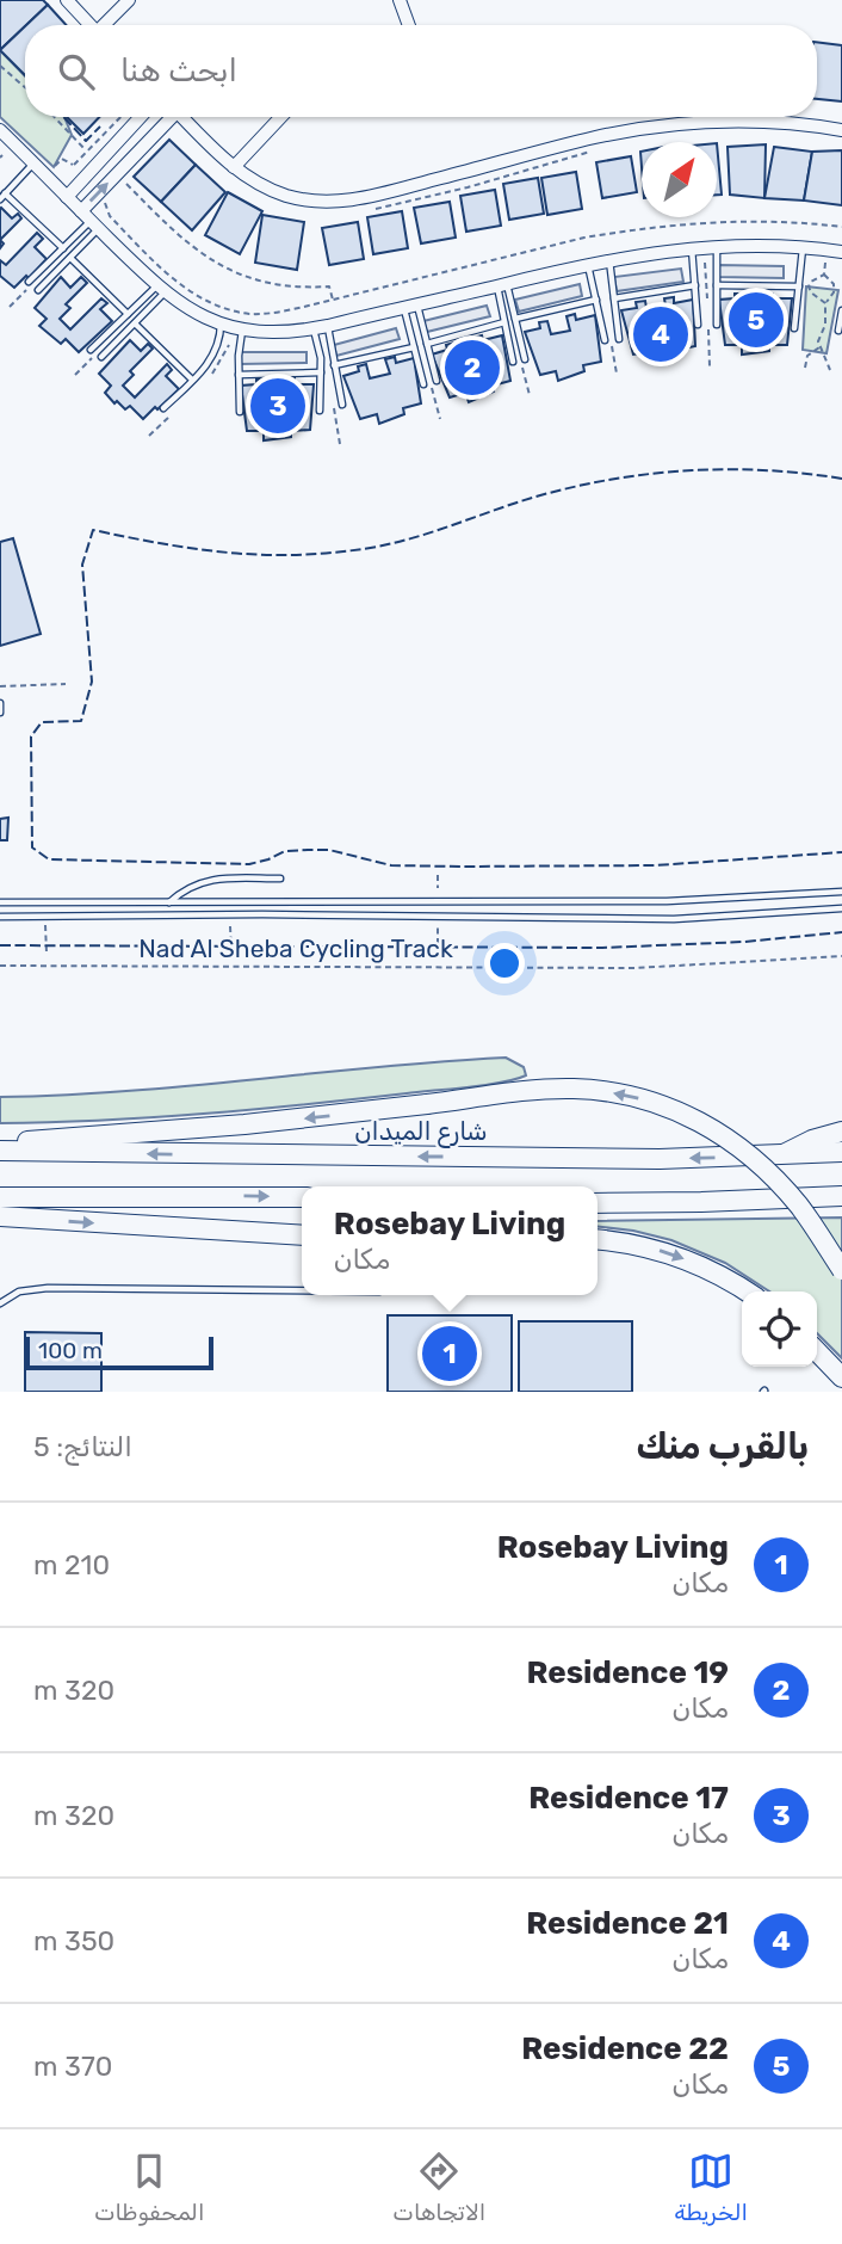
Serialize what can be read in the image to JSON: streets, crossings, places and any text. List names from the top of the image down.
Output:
{
  "streets": {
    "main road": ["شارع الميدان"],
    "path": ["Nad Al Sheba Cycling Track"]
  },
  "scale_bar": "100 m",
  "north": "top right",
  "page": {
    "search": "ابحث هنا",
    "pins": [
      "5",
      "4",
      "2",
      "3",
      "1"
    ],
    "popup": ["Rosebay Living", "مكان"],
    "scale": "100 m",
    "heading": ["بالقرب منك", "النتائج: 5"],
    "list": [
      {
        "mark": "1",
        "name": "Rosebay Living",
        "note": "مكان",
        "value": "210 m"
      },
      {
        "mark": "2",
        "name": "Residence 19",
        "note": "مكان",
        "value": "320 m"
      },
      {
        "mark": "3",
        "name": "Residence 17",
        "note": "مكان",
        "value": "320 m"
      },
      {
        "mark": "4",
        "name": "Residence 21",
        "note": "مكان",
        "value": "350 m"
      },
      {
        "mark": "5",
        "name": "Residence 22",
        "note": "مكان",
        "value": "370 m"
      }
    ],
    "nav": ["الخريطة", "الاتجاهات", "المحفوظات"]
  }
}
